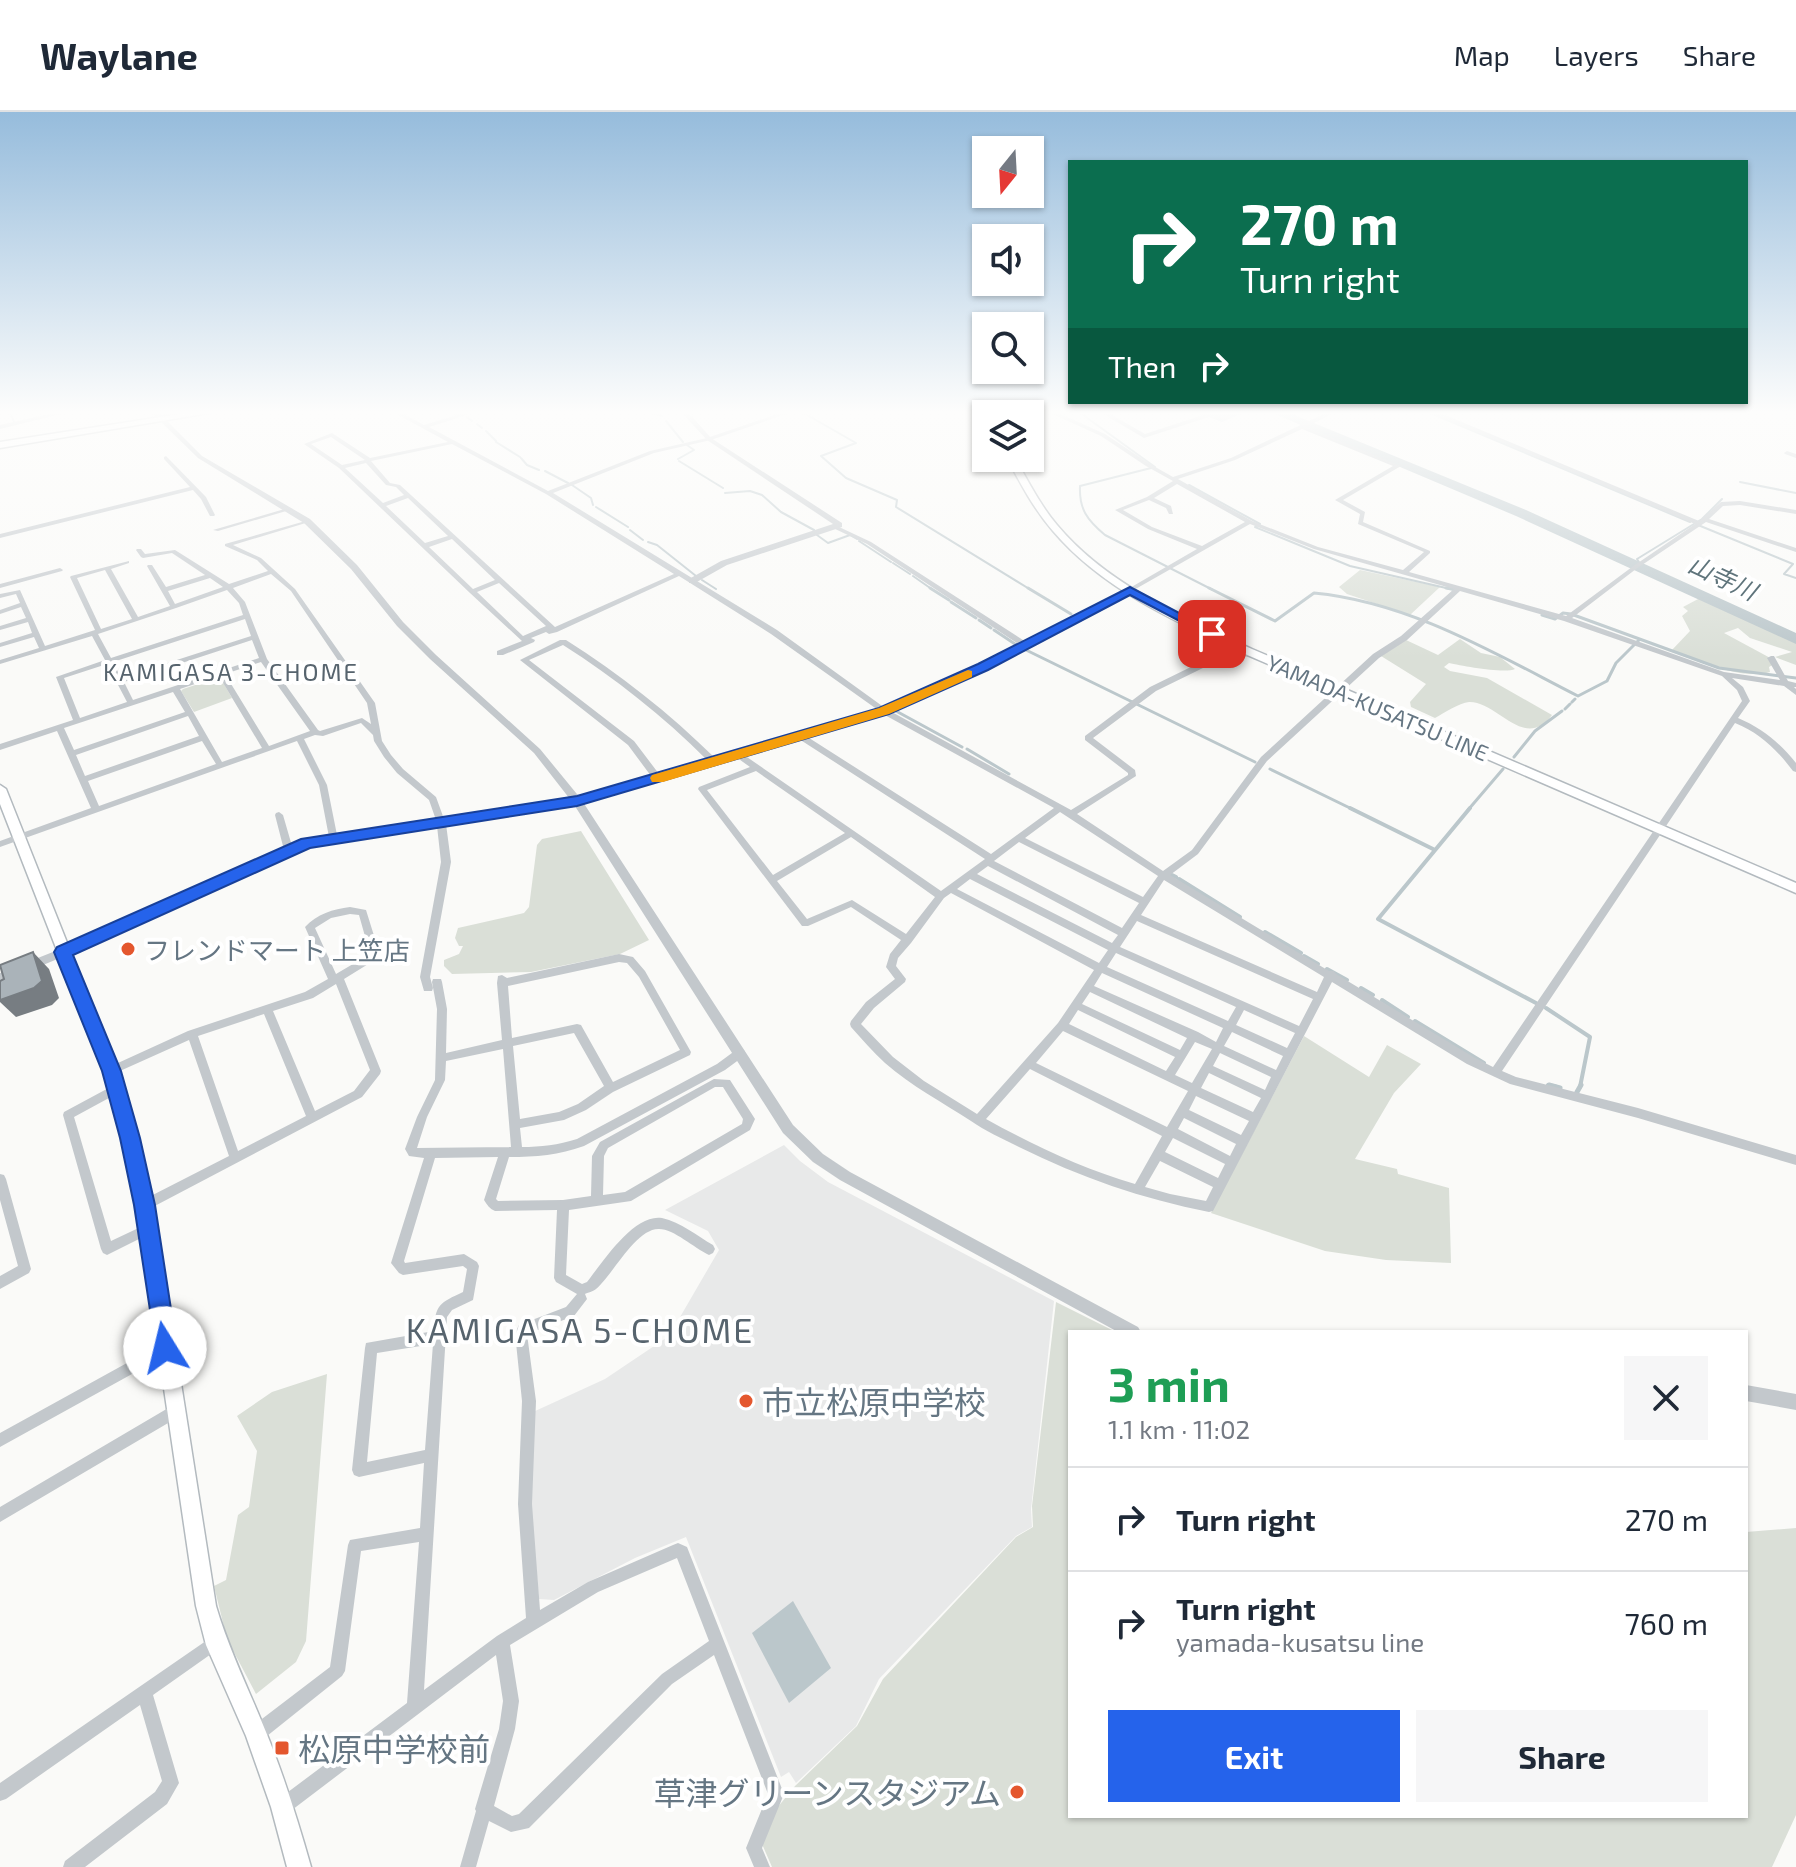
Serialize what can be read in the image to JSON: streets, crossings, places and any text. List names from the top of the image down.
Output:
{
  "streets": {
    "main road": ["YAMADA-KUSATSU LINE"]
  },
  "districts": ["KAMIGASA 3-CHOME", "KAMIGASA 5-CHOME"],
  "water": ["山寺川"],
  "places": {
    "other": ["フレンドマート 上笠店", "市立松原中学校", "草津グリーンスタジアム"],
    "transit": ["松原中学校前"]
  },
  "north": "bottom",
  "page": {
    "header": "Waylane",
    "nav": ["Map", "Layers", "Share"],
    "turn": ["270 m", "Turn right"],
    "then": "Then",
    "heading": ["3 min", "1.1 km · 11:02"],
    "list": [
      {
        "name": "Turn right",
        "value": "270 m"
      },
      {
        "name": "Turn right",
        "note": "yamada-kusatsu line",
        "value": "760 m"
      }
    ],
    "buttons": ["Exit", "Share"]
  }
}
